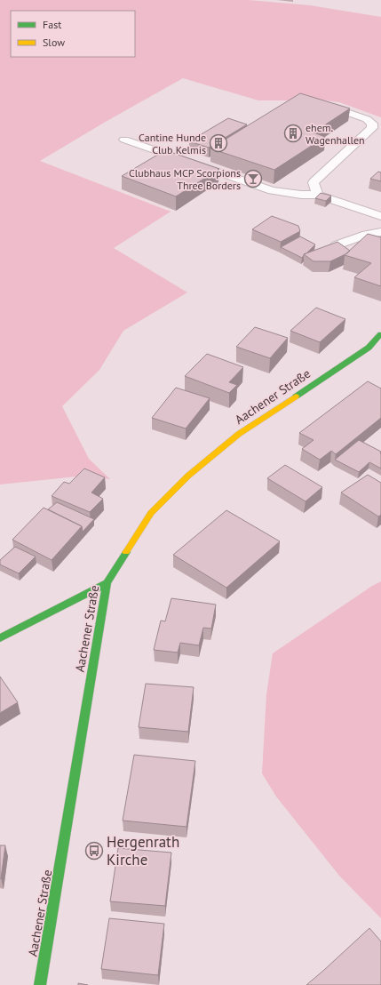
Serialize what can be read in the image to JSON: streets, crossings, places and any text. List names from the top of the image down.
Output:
{
  "streets": {
    "street": ["Aachener Straße"]
  },
  "places": {
    "building": ["ehem. Wagenhallen", "Cantine Hunde Club Kelmis"],
    "bar": ["Clubhaus MCP Scorpions Three Borders"],
    "bus stop": ["Hergenrath Kirche"]
  },
  "legend": ["Fast", "Slow"]
}
